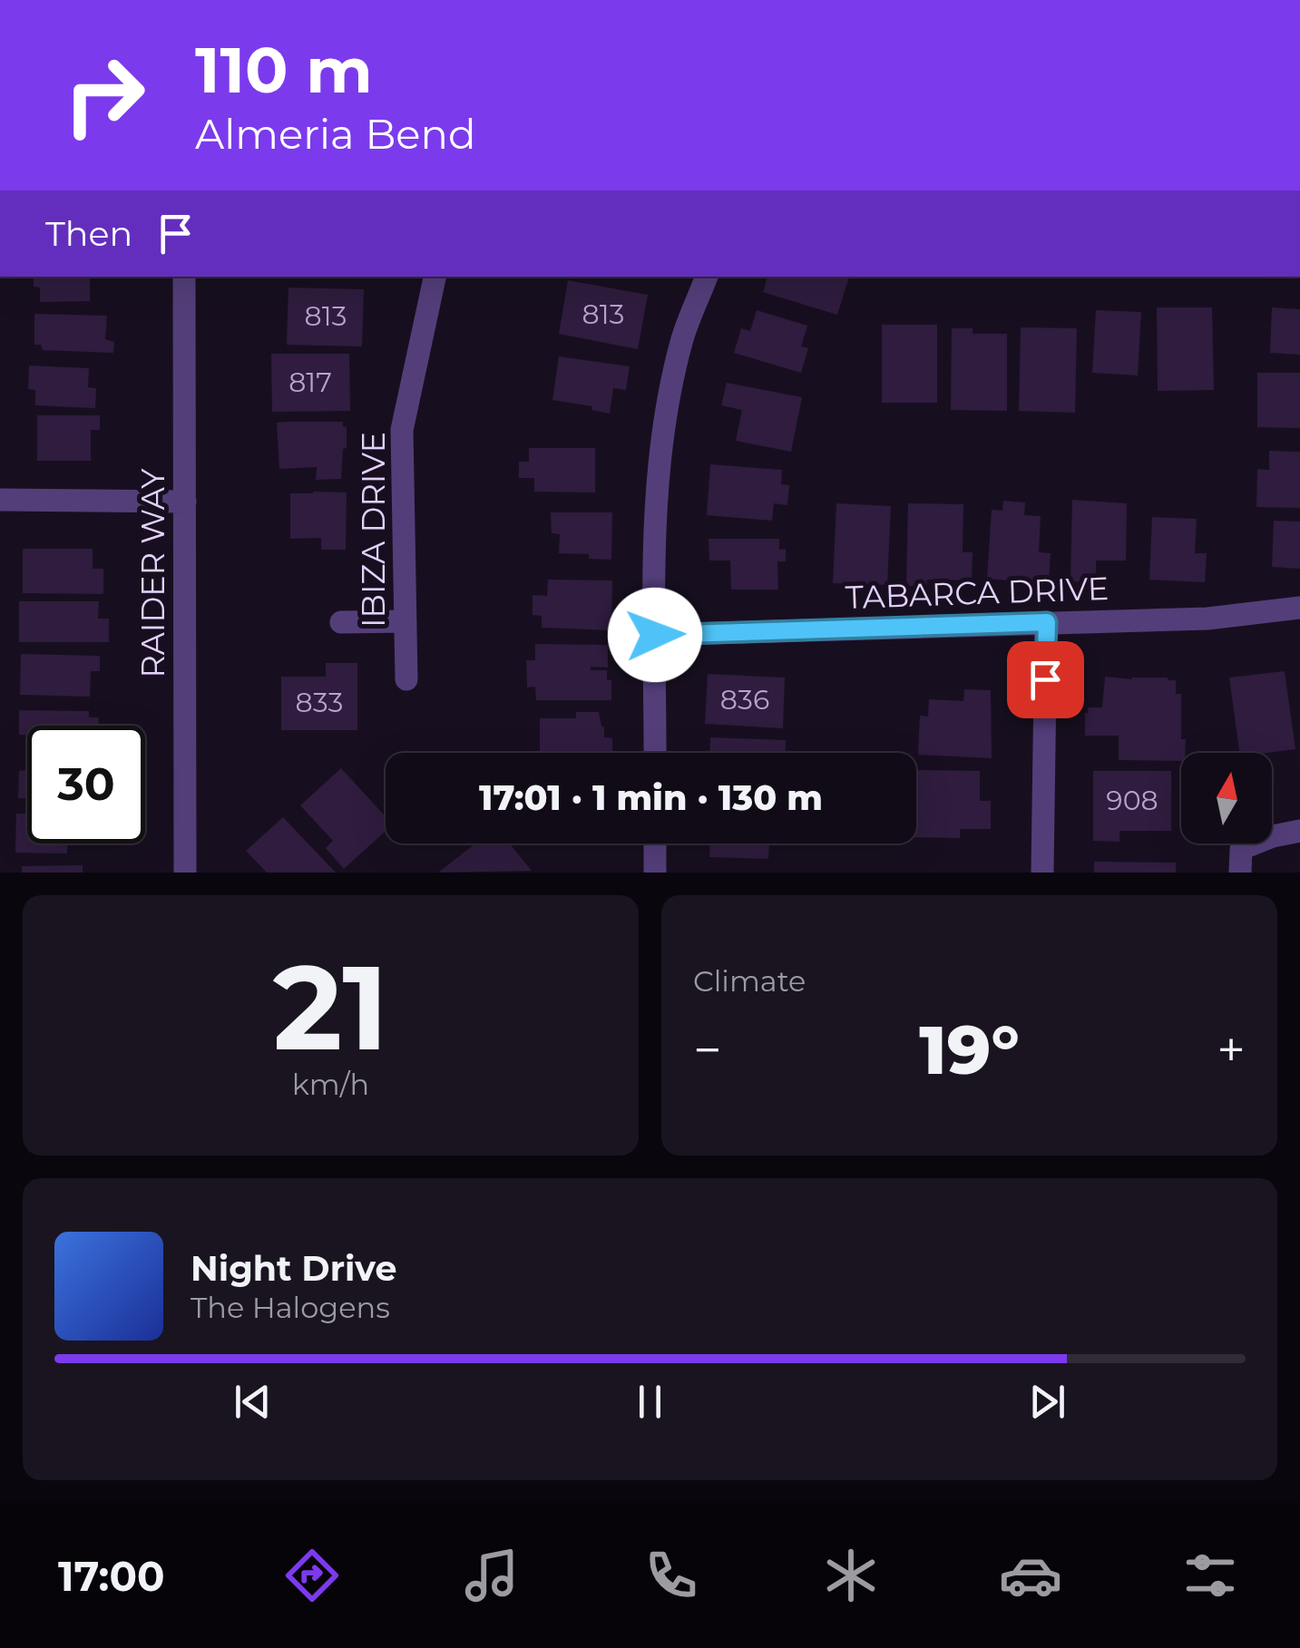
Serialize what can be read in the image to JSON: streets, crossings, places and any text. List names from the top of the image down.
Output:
{
  "streets": {
    "street": ["IBIZA DRIVE", "RAIDER WAY", "TABARCA DRIVE"]
  },
  "house_numbers": [
    "813",
    "813",
    "817",
    "836",
    "833",
    "908"
  ],
  "north": "top",
  "page": {
    "turn": ["110 m", "Almeria Bend"],
    "then": "Then",
    "limit": "30",
    "trip": "17:01 · 1 min · 130 m",
    "tile": [
      ["21", "km/h"],
      "Climate"
    ],
    "heat": ["−", "19°", "+"],
    "song": ["Night Drive", "The Halogens"],
    "tabs": "17:00"
  }
}
